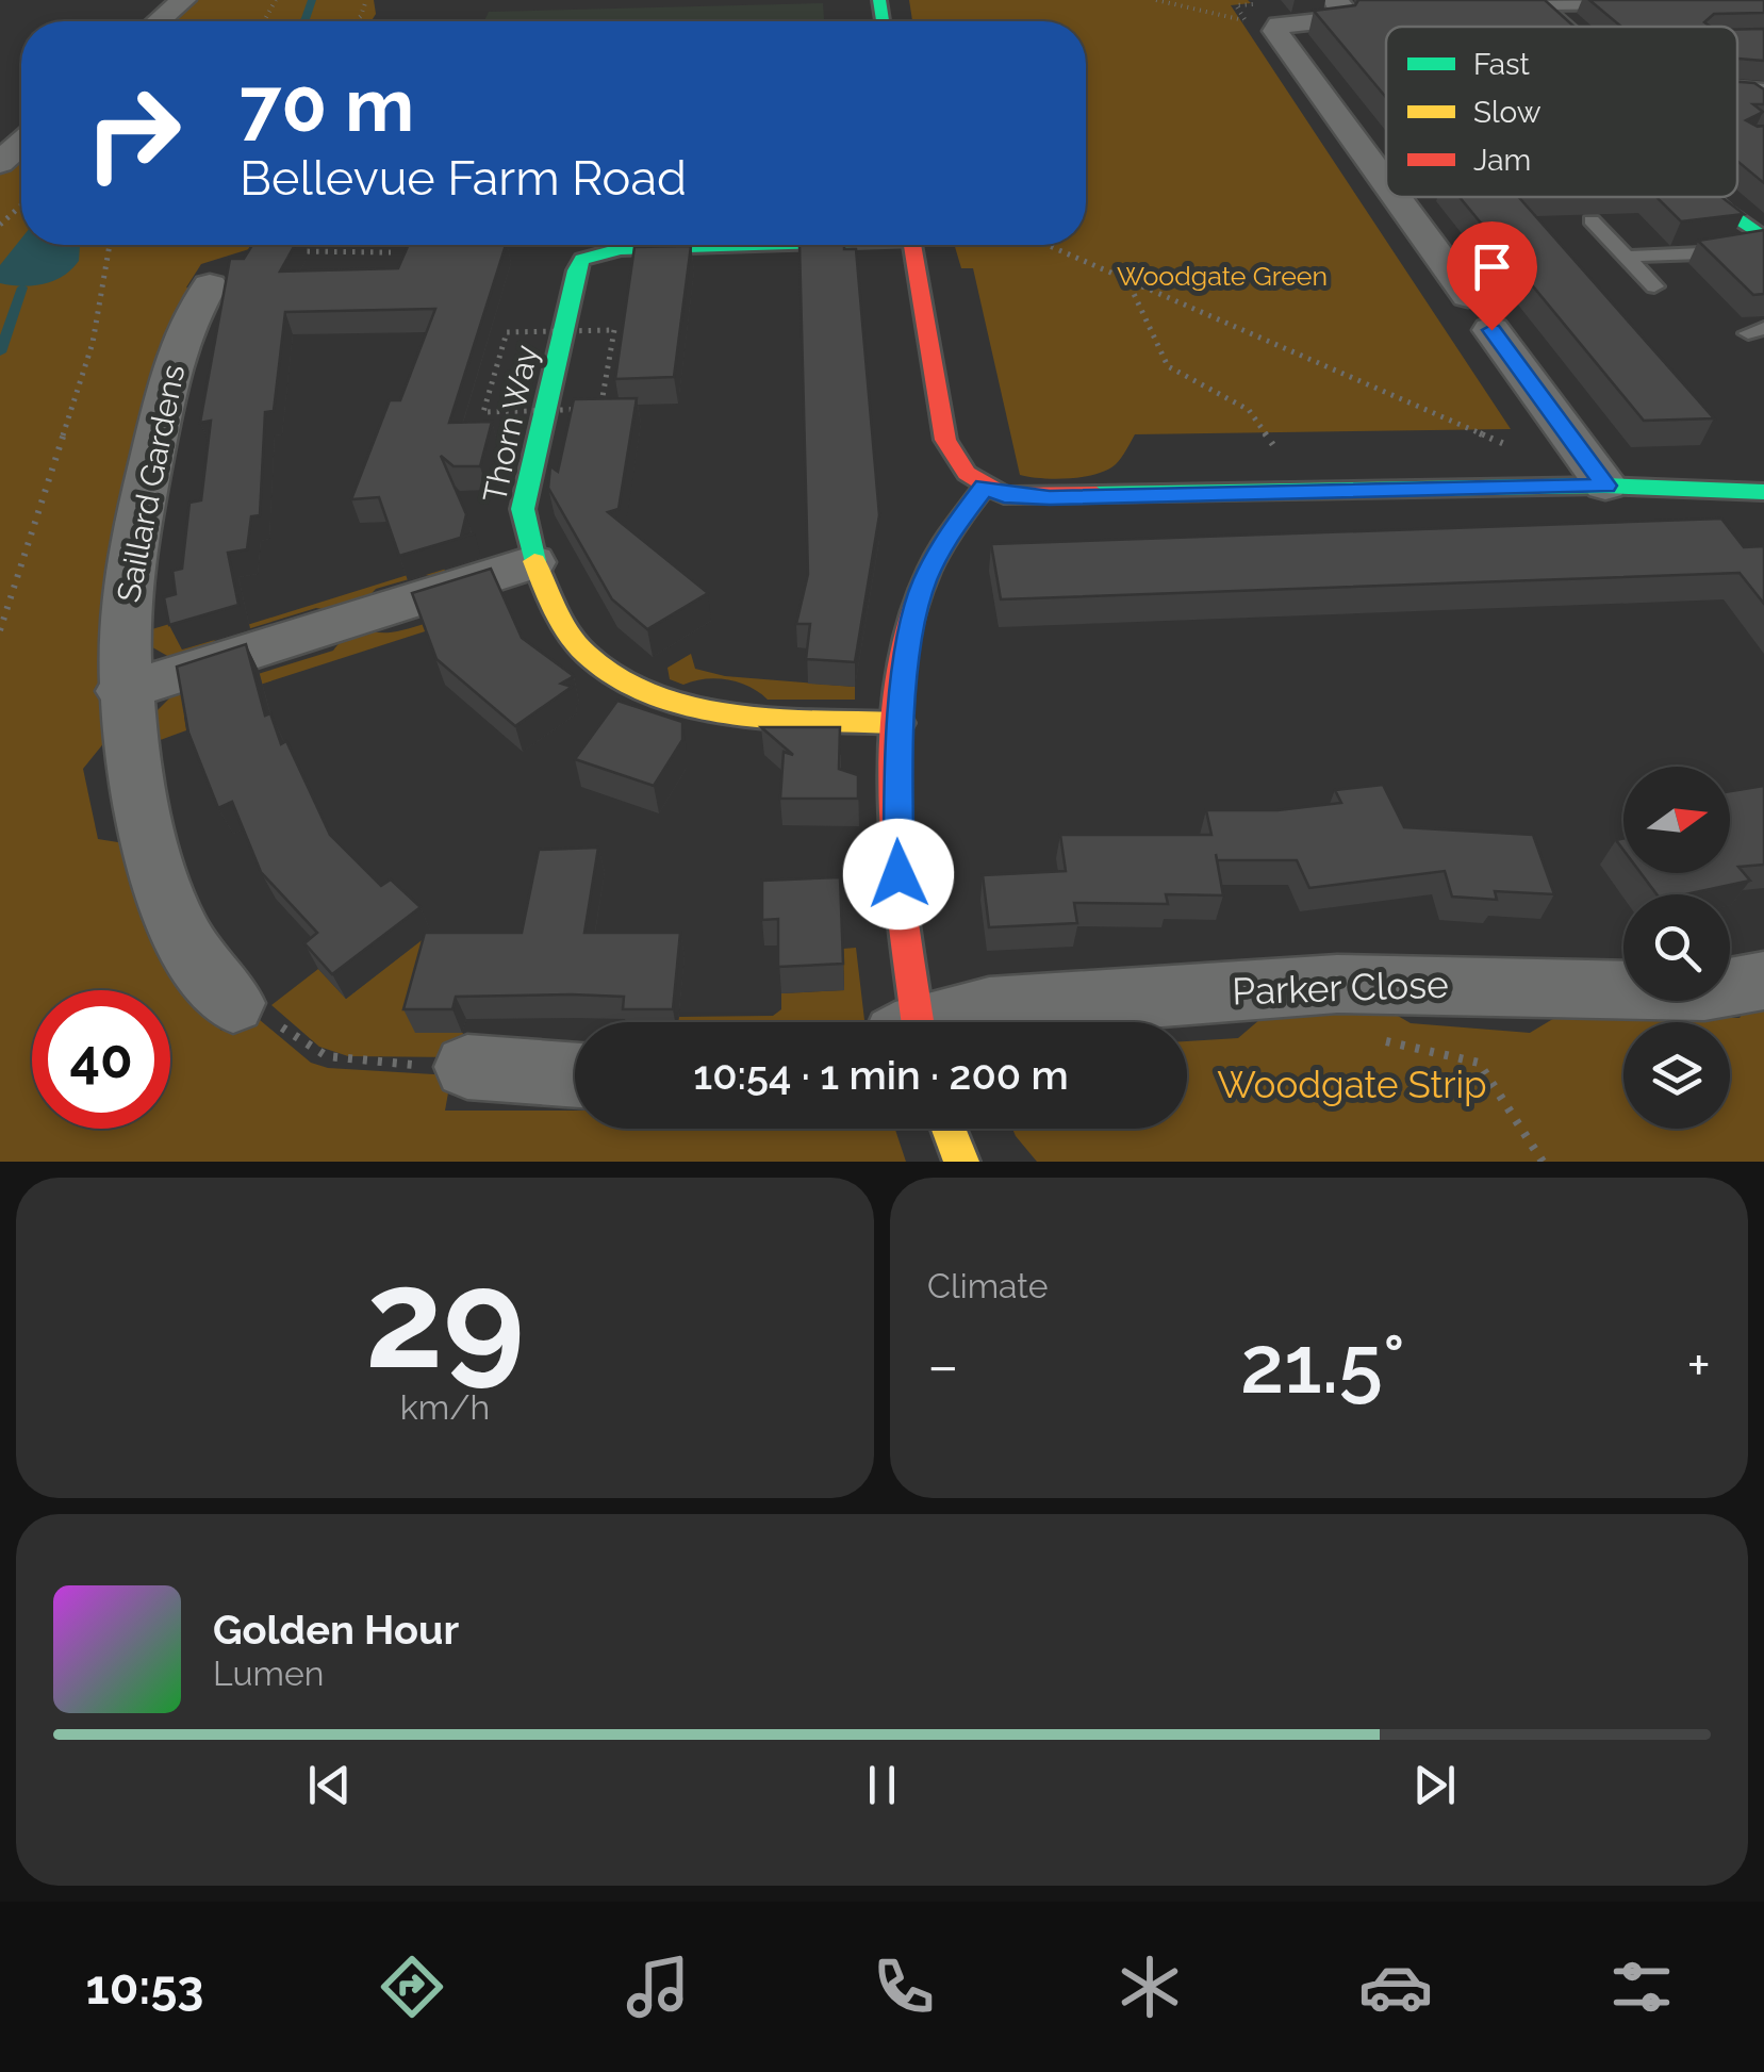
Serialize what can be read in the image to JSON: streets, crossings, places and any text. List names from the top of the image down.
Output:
{
  "streets": {
    "street": ["Thorn Way", "Saillard Gardens", "Parker Close"]
  },
  "parks": ["Woodgate Green", "Woodgate Strip"],
  "legend": ["Fast", "Slow", "Jam"],
  "north": "right",
  "page": {
    "turn": ["70 m", "Bellevue Farm Road"],
    "limit": "40",
    "trip": "10:54 · 1 min · 200 m",
    "tile": [
      ["29", "km/h"],
      "Climate"
    ],
    "heat": ["−", "21.5°", "+"],
    "song": ["Golden Hour", "Lumen"],
    "tabs": "10:53"
  }
}
